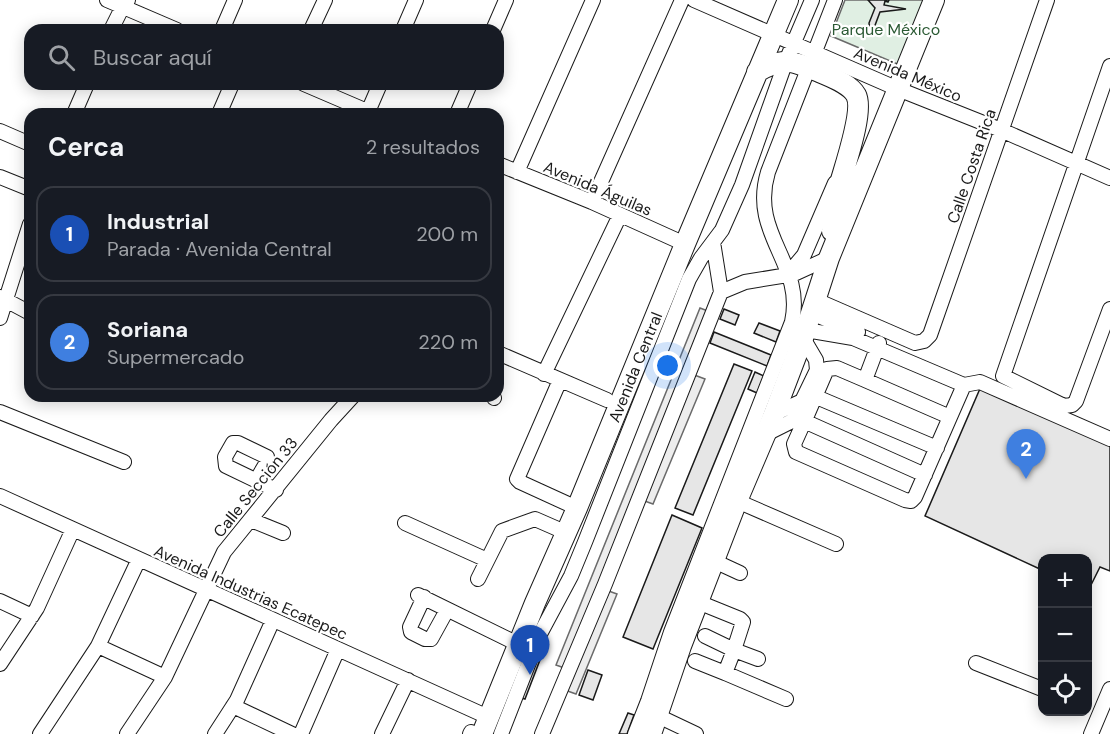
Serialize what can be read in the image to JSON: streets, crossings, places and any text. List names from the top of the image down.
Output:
{
  "streets": {
    "highway": ["Avenida Central"],
    "street": [
      "Avenida México",
      "Calle Costa Rica",
      "Avenida Águilas",
      "Calle Sección 33",
      "Avenida Industrias Ecatepec"
    ]
  },
  "crossings": [
    ["Avenida México", "Calle Costa Rica"],
    ["Avenida Águilas", "Avenida Central"],
    ["Avenida Central", "Avenida Industrias Ecatepec"],
    ["Calle Sección 33", "Avenida Industrias Ecatepec"]
  ],
  "parks": ["Parque México"],
  "page": {
    "search": "Buscar aquí",
    "heading": ["Cerca", "2 resultados"],
    "list": [
      {
        "mark": "1",
        "name": "Industrial",
        "note": "Parada · Avenida Central",
        "value": "200 m"
      },
      {
        "mark": "2",
        "name": "Soriana",
        "note": "Supermercado",
        "value": "220 m"
      }
    ],
    "pins": ["2", "1"],
    "map_buttons": ["+", "−"]
  }
}
